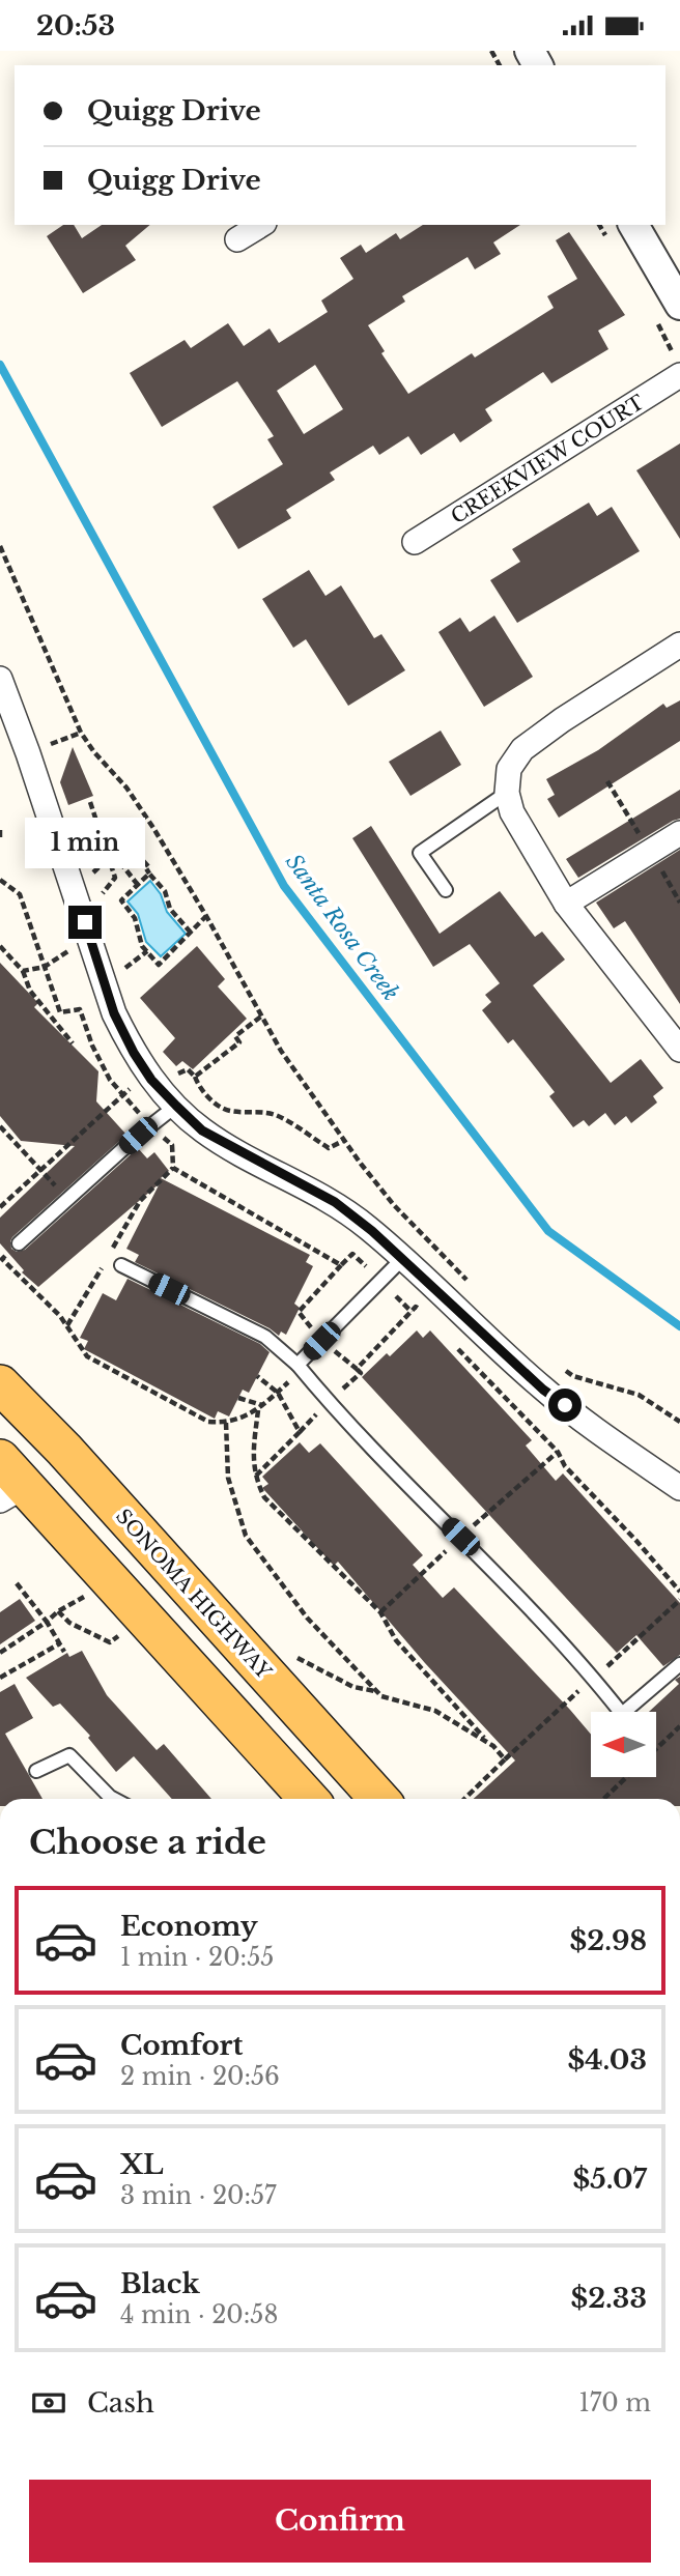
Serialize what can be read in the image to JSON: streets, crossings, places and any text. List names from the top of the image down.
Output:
{
  "streets": {
    "main road": ["SONOMA HIGHWAY"],
    "street": ["CREEKVIEW COURT"]
  },
  "water": ["Santa Rosa Creek"],
  "north": "left",
  "page": {
    "status": "20:53",
    "banner": ["Quigg Drive", "Quigg Drive"],
    "bubble": "1 min",
    "heading": "Choose a ride",
    "list": [
      {
        "name": "Economy",
        "note": "1 min · 20:55",
        "value": "$2.98"
      },
      {
        "name": "Comfort",
        "note": "2 min · 20:56",
        "value": "$4.03"
      },
      {
        "name": "XL",
        "note": "3 min · 20:57",
        "value": "$5.07"
      },
      {
        "name": "Black",
        "note": "4 min · 20:58",
        "value": "$2.33"
      }
    ],
    "pay": ["Cash", "170 m"],
    "buttons": "Confirm"
  }
}
